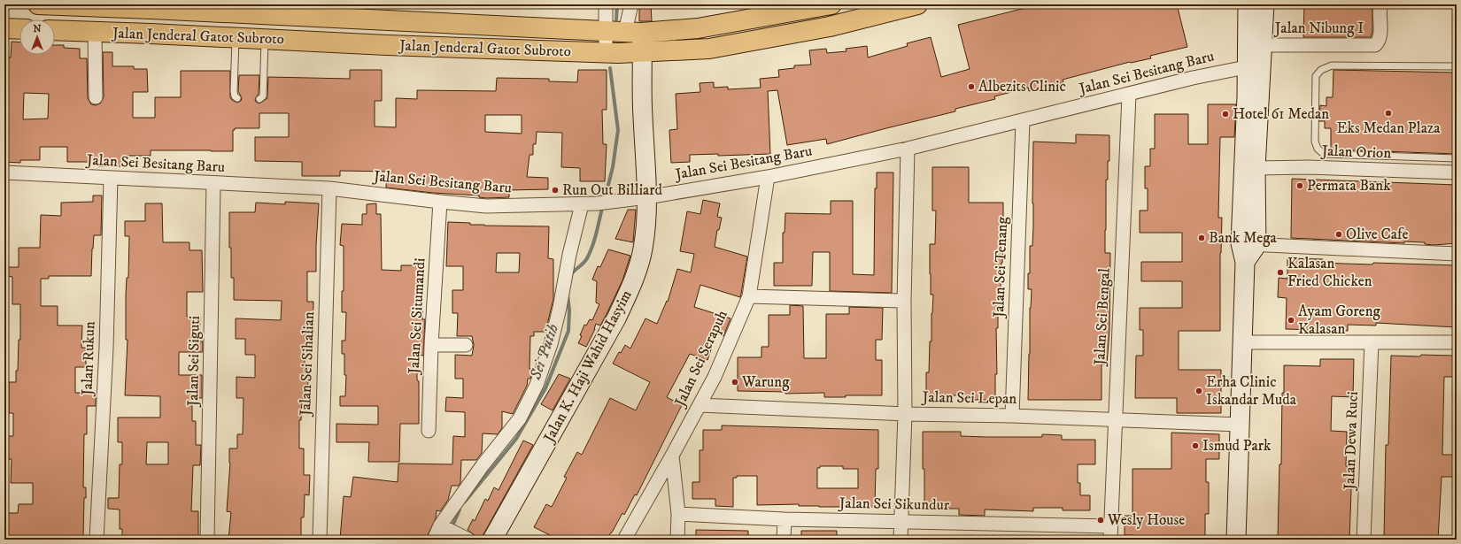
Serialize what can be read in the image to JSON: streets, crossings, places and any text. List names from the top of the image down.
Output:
{
  "streets": {
    "main road": ["Jalan Jenderal Gatot Subroto", "Jalan K. Haji Wahid Hasyim"],
    "street": [
      "Jalan Nibung I",
      "Jalan Sei Besitang Baru",
      "Jalan Orion",
      "Jalan Sei Tenang",
      "Jalan Sei Situmandi",
      "Jalan Sei Bengal",
      "Jalan Rukun",
      "Jalan Sei Serapuh",
      "Jalan Sei Siguti",
      "Jalan Sei Sihalian",
      "Jalan Sei Lepan",
      "Jalan Dewa Ruci",
      "Jalan Sei Sikundur"
    ]
  },
  "crossings": [
    ["Jalan Jenderal Gatot Subroto", "Jalan K. Haji Wahid Hasyim"],
    ["Jalan Sei Besitang Baru", "Jalan Sei Tenang"],
    ["Jalan Sei Besitang Baru", "Jalan Sei Situmandi"],
    ["Jalan Sei Besitang Baru", "Jalan Sei Bengal"],
    ["Jalan Sei Besitang Baru", "Jalan Rukun"],
    ["Jalan Sei Besitang Baru", "Jalan Sei Serapuh"],
    ["Jalan Sei Besitang Baru", "Jalan Sei Siguti"],
    ["Jalan Sei Besitang Baru", "Jalan Sei Sihalian"],
    ["Jalan Sei Besitang Baru", "Jalan K. Haji Wahid Hasyim"],
    ["Jalan Sei Tenang", "Jalan Sei Lepan"],
    ["Jalan Sei Bengal", "Jalan Sei Lepan"],
    ["Jalan Sei Bengal", "Jalan Sei Sikundur"],
    ["Jalan Sei Serapuh", "Jalan Sei Lepan"]
  ],
  "water": ["Sei Putih"],
  "places": [
    "Albezits Clinic",
    "Eks Medan Plaza",
    "Hotel 61 Medan",
    "Permata Bank",
    "Run Out Billiard",
    "Olive Cafe",
    "Bank Mega",
    "Kalasan Fried Chicken",
    "Ayam Goreng Kalasan",
    "Warung",
    "Erha Clinic Iskandar Muda",
    "Ismud Park",
    "Wesly House"
  ],
  "north": "top"
}
